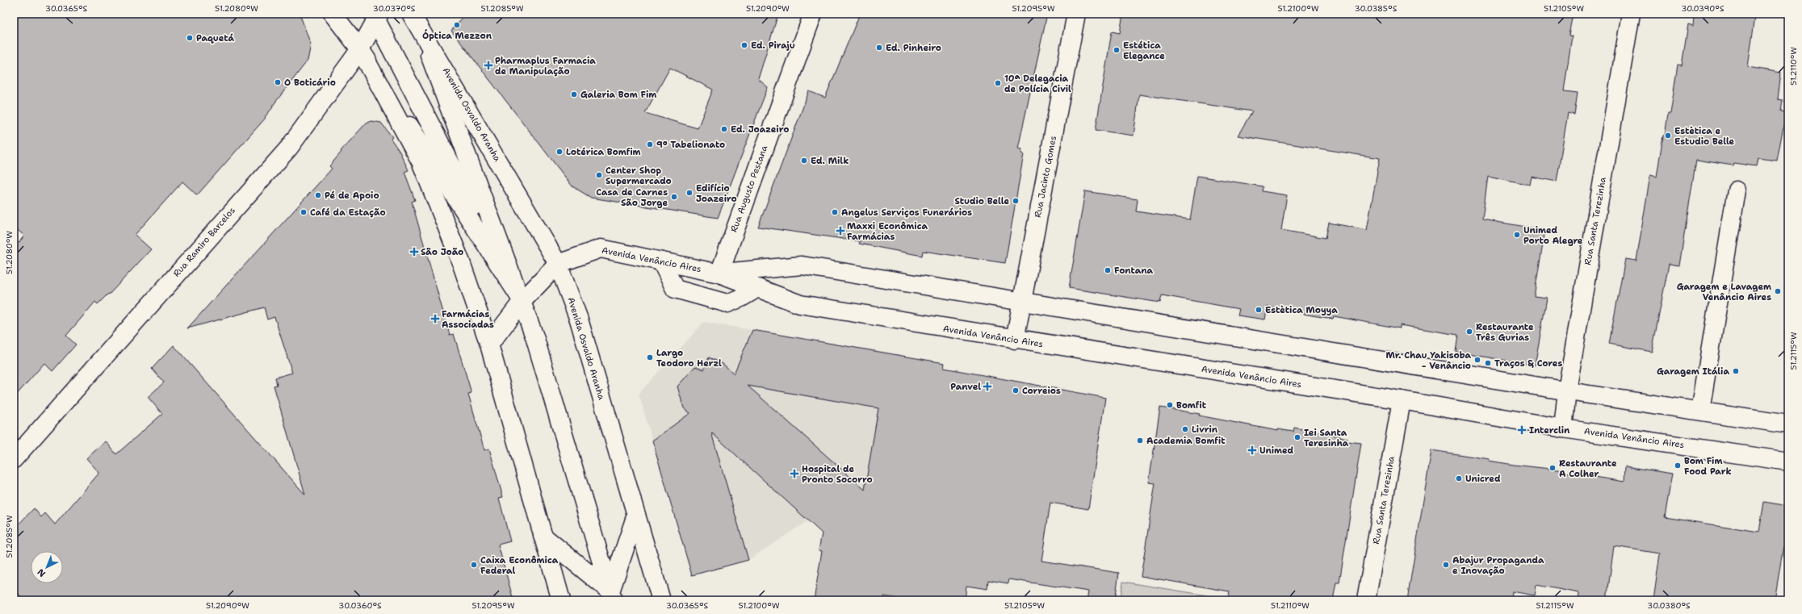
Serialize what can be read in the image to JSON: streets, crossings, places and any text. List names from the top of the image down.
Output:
{
  "streets": {
    "main road": [
      "Avenida Osvaldo Aranha",
      "Rua Jacinto Gomes",
      "Rua Augusto Pestana",
      "Rua Santa Terezinha",
      "Rua Ramiro Barcelos",
      "Avenida Venâncio Aires"
    ]
  },
  "crossings": [
    ["Avenida Osvaldo Aranha", "Avenida Venâncio Aires"],
    ["Rua Jacinto Gomes", "Avenida Venâncio Aires"],
    ["Rua Augusto Pestana", "Avenida Venâncio Aires"],
    ["Rua Santa Terezinha", "Avenida Venâncio Aires"]
  ],
  "places": {
    "other": [
      "Óptica Mezzon",
      "Paquetá",
      "Ed. Piraju",
      "Ed. Pinheiro",
      "Estética Elegance",
      "O Boticário",
      "10ª Delegacia de Polícia Civil",
      "Galeria Bom Fim",
      "Ed. Joazeiro",
      "Estètica e Estudio Belle",
      "9º Tabelionato",
      "Lotérica Bomfim",
      "Ed. Milk",
      "Center Shop Supermercado",
      "Edifício Joazeiro",
      "Pé de Apoio",
      "Casa de Carnes São Jorge",
      "Studio Belle",
      "Café da Estação",
      "Angelus Serviços Funerários",
      "Unimed Porto Alegre",
      "Fontana",
      "Garagem e Lavagem Venâncio Aires",
      "Estètica Moyya",
      "Restaurante Três Gurias",
      "Largo Teodoro Herzl",
      "Mr. Chau Yakisoba - Venâncio",
      "Traços & Cores",
      "Garagem Itália",
      "Correios",
      "Bomfit",
      "Livrin",
      "Iei Santa Teresinha",
      "Academia Bomfit",
      "Bom Fim Food Park",
      "Restaurante A Colher",
      "Unicred",
      "Caixa Econômica Federal",
      "Abajur Propaganda e Inovação"
    ],
    "health": [
      "Pharmaplus Farmacia de Manipulação",
      "Maxxi Econômica Farmácias",
      "São João",
      "Farmácias Associadas",
      "Panvel",
      "Interclin",
      "Unimed",
      "Hospital de Pronto Socorro"
    ]
  },
  "north": "bottom left",
  "coordinates": [
    "30.0365°S",
    "51.2080°W",
    "30.0370°S",
    "51.2085°W",
    "51.2090°W",
    "51.2095°W",
    "51.2100°W",
    "30.0385°S",
    "51.2105°W",
    "30.0390°S",
    "51.2110°W",
    "51.2115°W",
    "30.0360°S",
    "30.0380°S"
  ]
}
